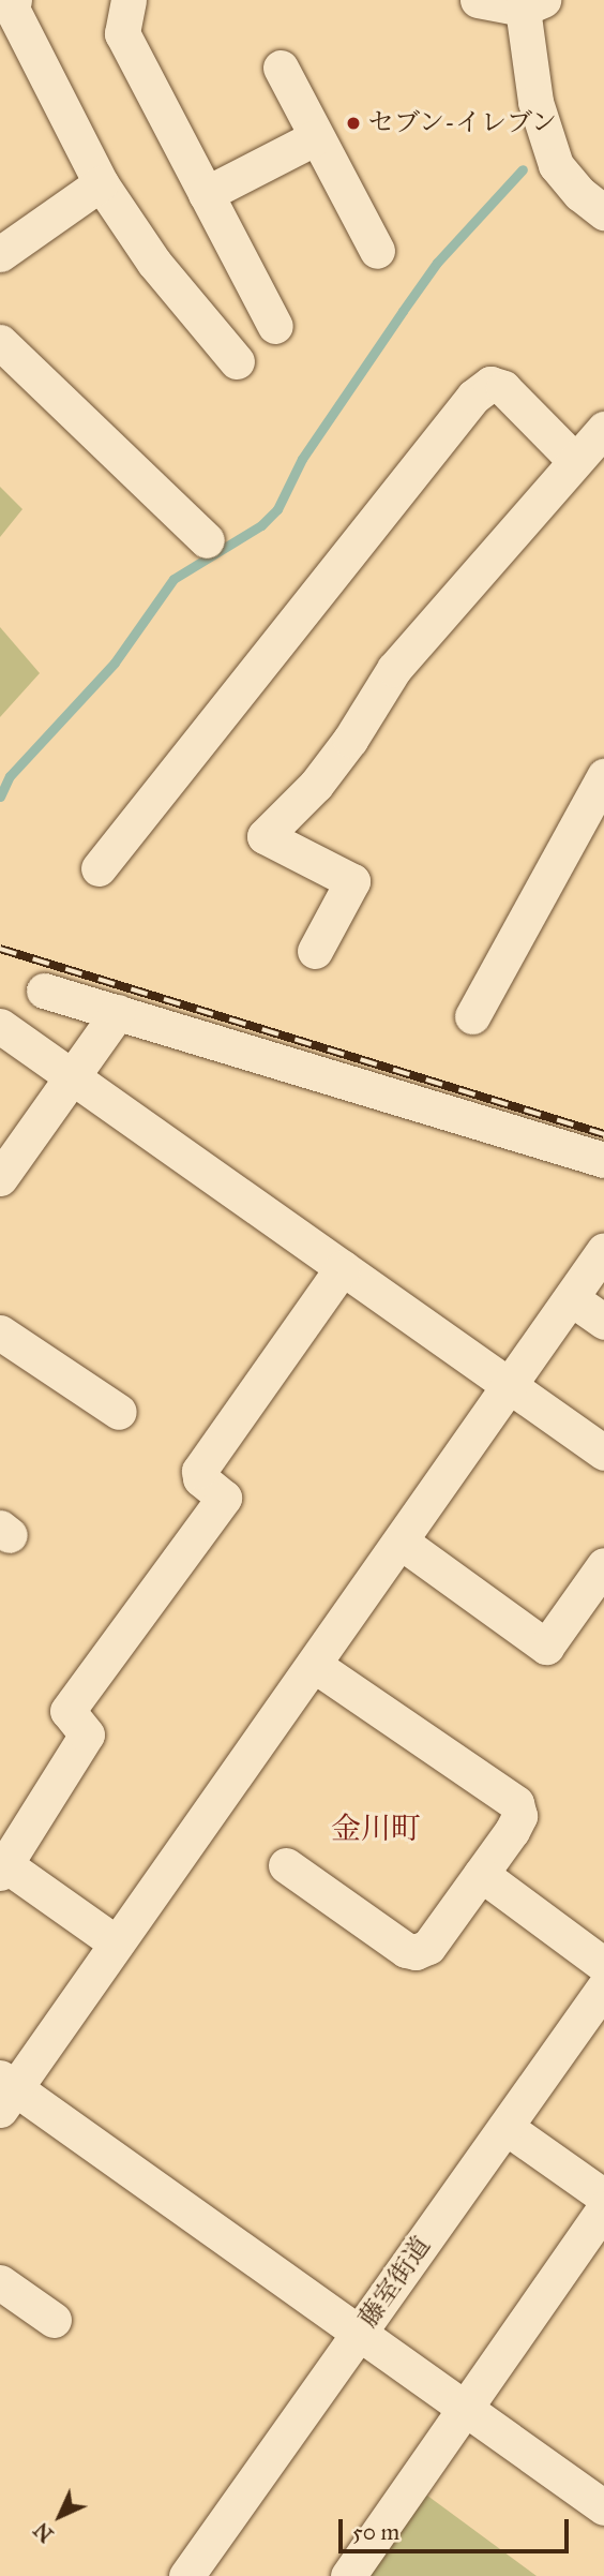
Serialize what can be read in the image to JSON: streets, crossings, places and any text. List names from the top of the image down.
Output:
{
  "streets": {
    "street": ["藤室街道"]
  },
  "districts": ["金川町"],
  "places": ["セブン-イレブン"],
  "scale_bar": "50 m",
  "north": "bottom left"
}
